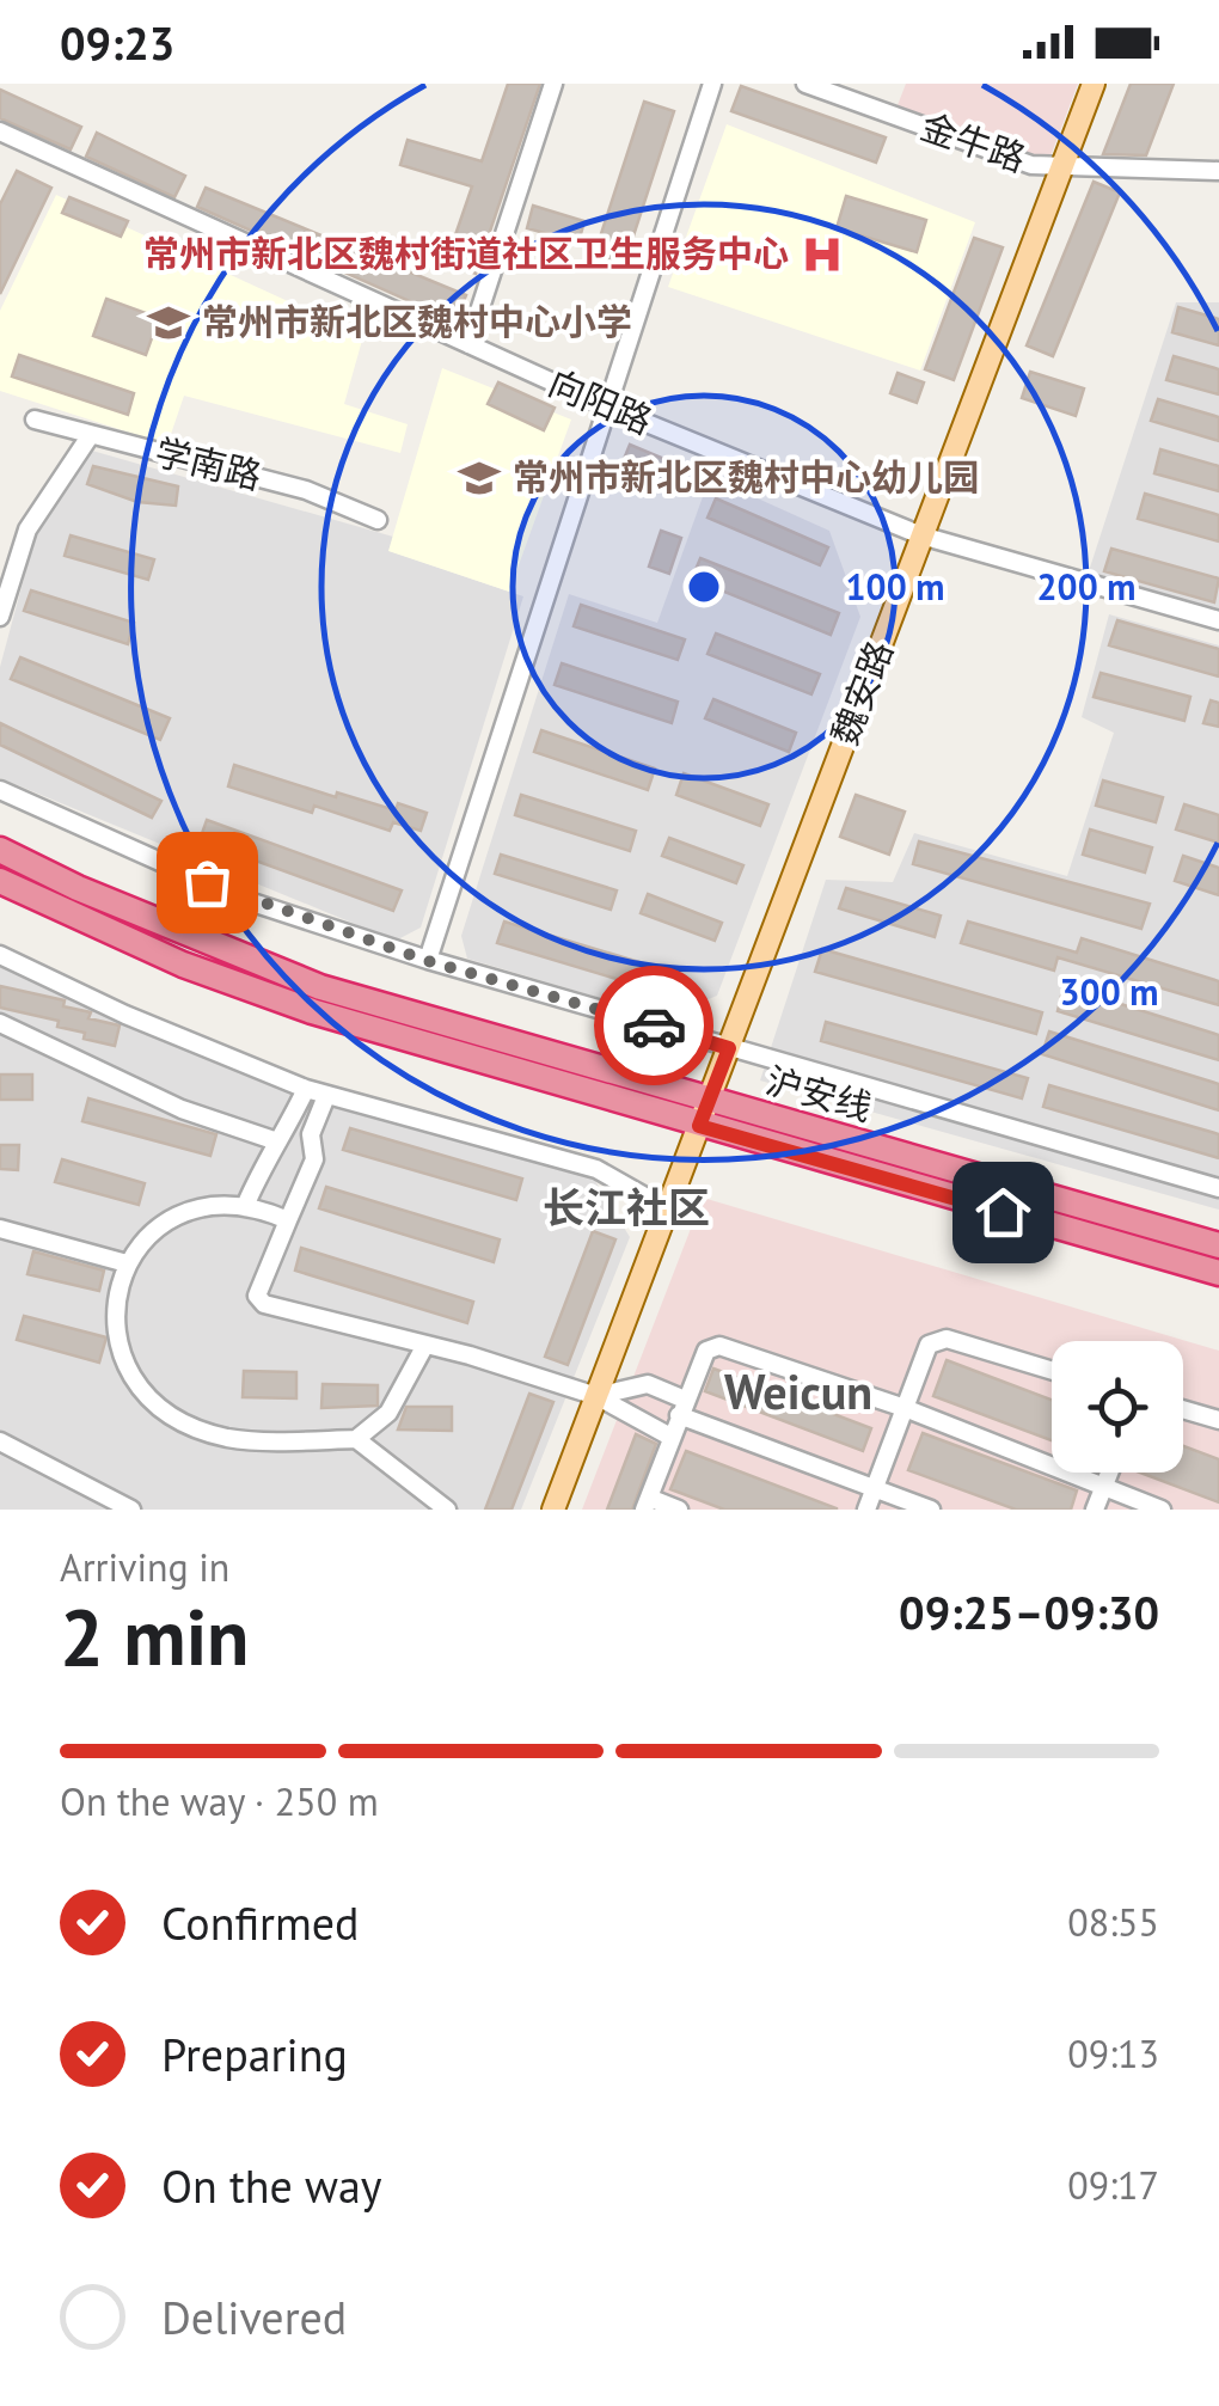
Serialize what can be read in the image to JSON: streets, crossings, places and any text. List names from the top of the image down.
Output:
{
  "streets": {
    "highway": ["沪安线"],
    "main road": ["魏安路"],
    "street": ["金牛路", "向阳路", "学南路"]
  },
  "crossings": [
    ["金牛路", "魏安路"],
    ["向阳路", "魏安路"],
    ["魏安路", "沪安线"]
  ],
  "districts": ["长江社区", "Weicun"],
  "places": {
    "hospital": ["常州市新北区魏村街道社区卫生服务中心"],
    "school or university": ["常州市新北区魏村中心小学", "常州市新北区魏村中心幼儿园"]
  },
  "page": {
    "status": "09:23",
    "heading": ["2 min", "Arriving in", "09:25–09:30"],
    "bar": "On the way · 250 m",
    "list": [
      ["Confirmed", "08:55"],
      ["Preparing", "09:13"],
      ["On the way", "09:17"],
      "Delivered"
    ]
  },
  "rings": ["100 m", "200 m", "300 m"]
}
